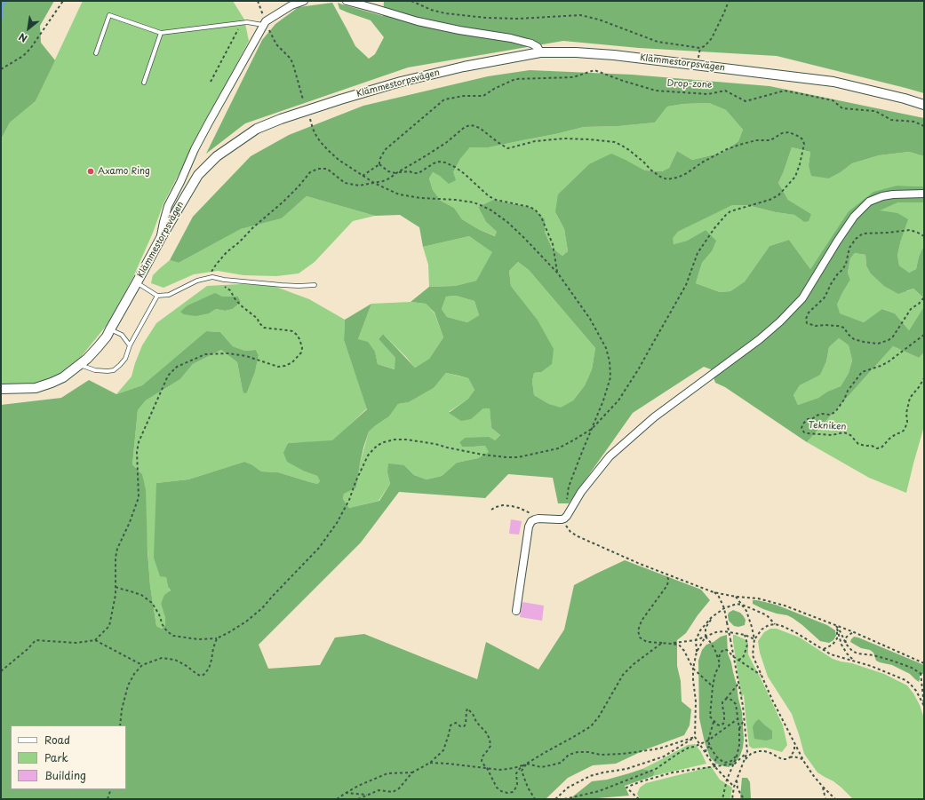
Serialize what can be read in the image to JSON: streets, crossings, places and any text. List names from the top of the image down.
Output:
{
  "streets": {
    "street": ["Klämmestorpsvägen"],
    "path": ["Drop-zone", "Tekniken"]
  },
  "places": ["Axamo Ring"],
  "legend": ["Road", "Park", "Building"],
  "north": "bottom left"
}
